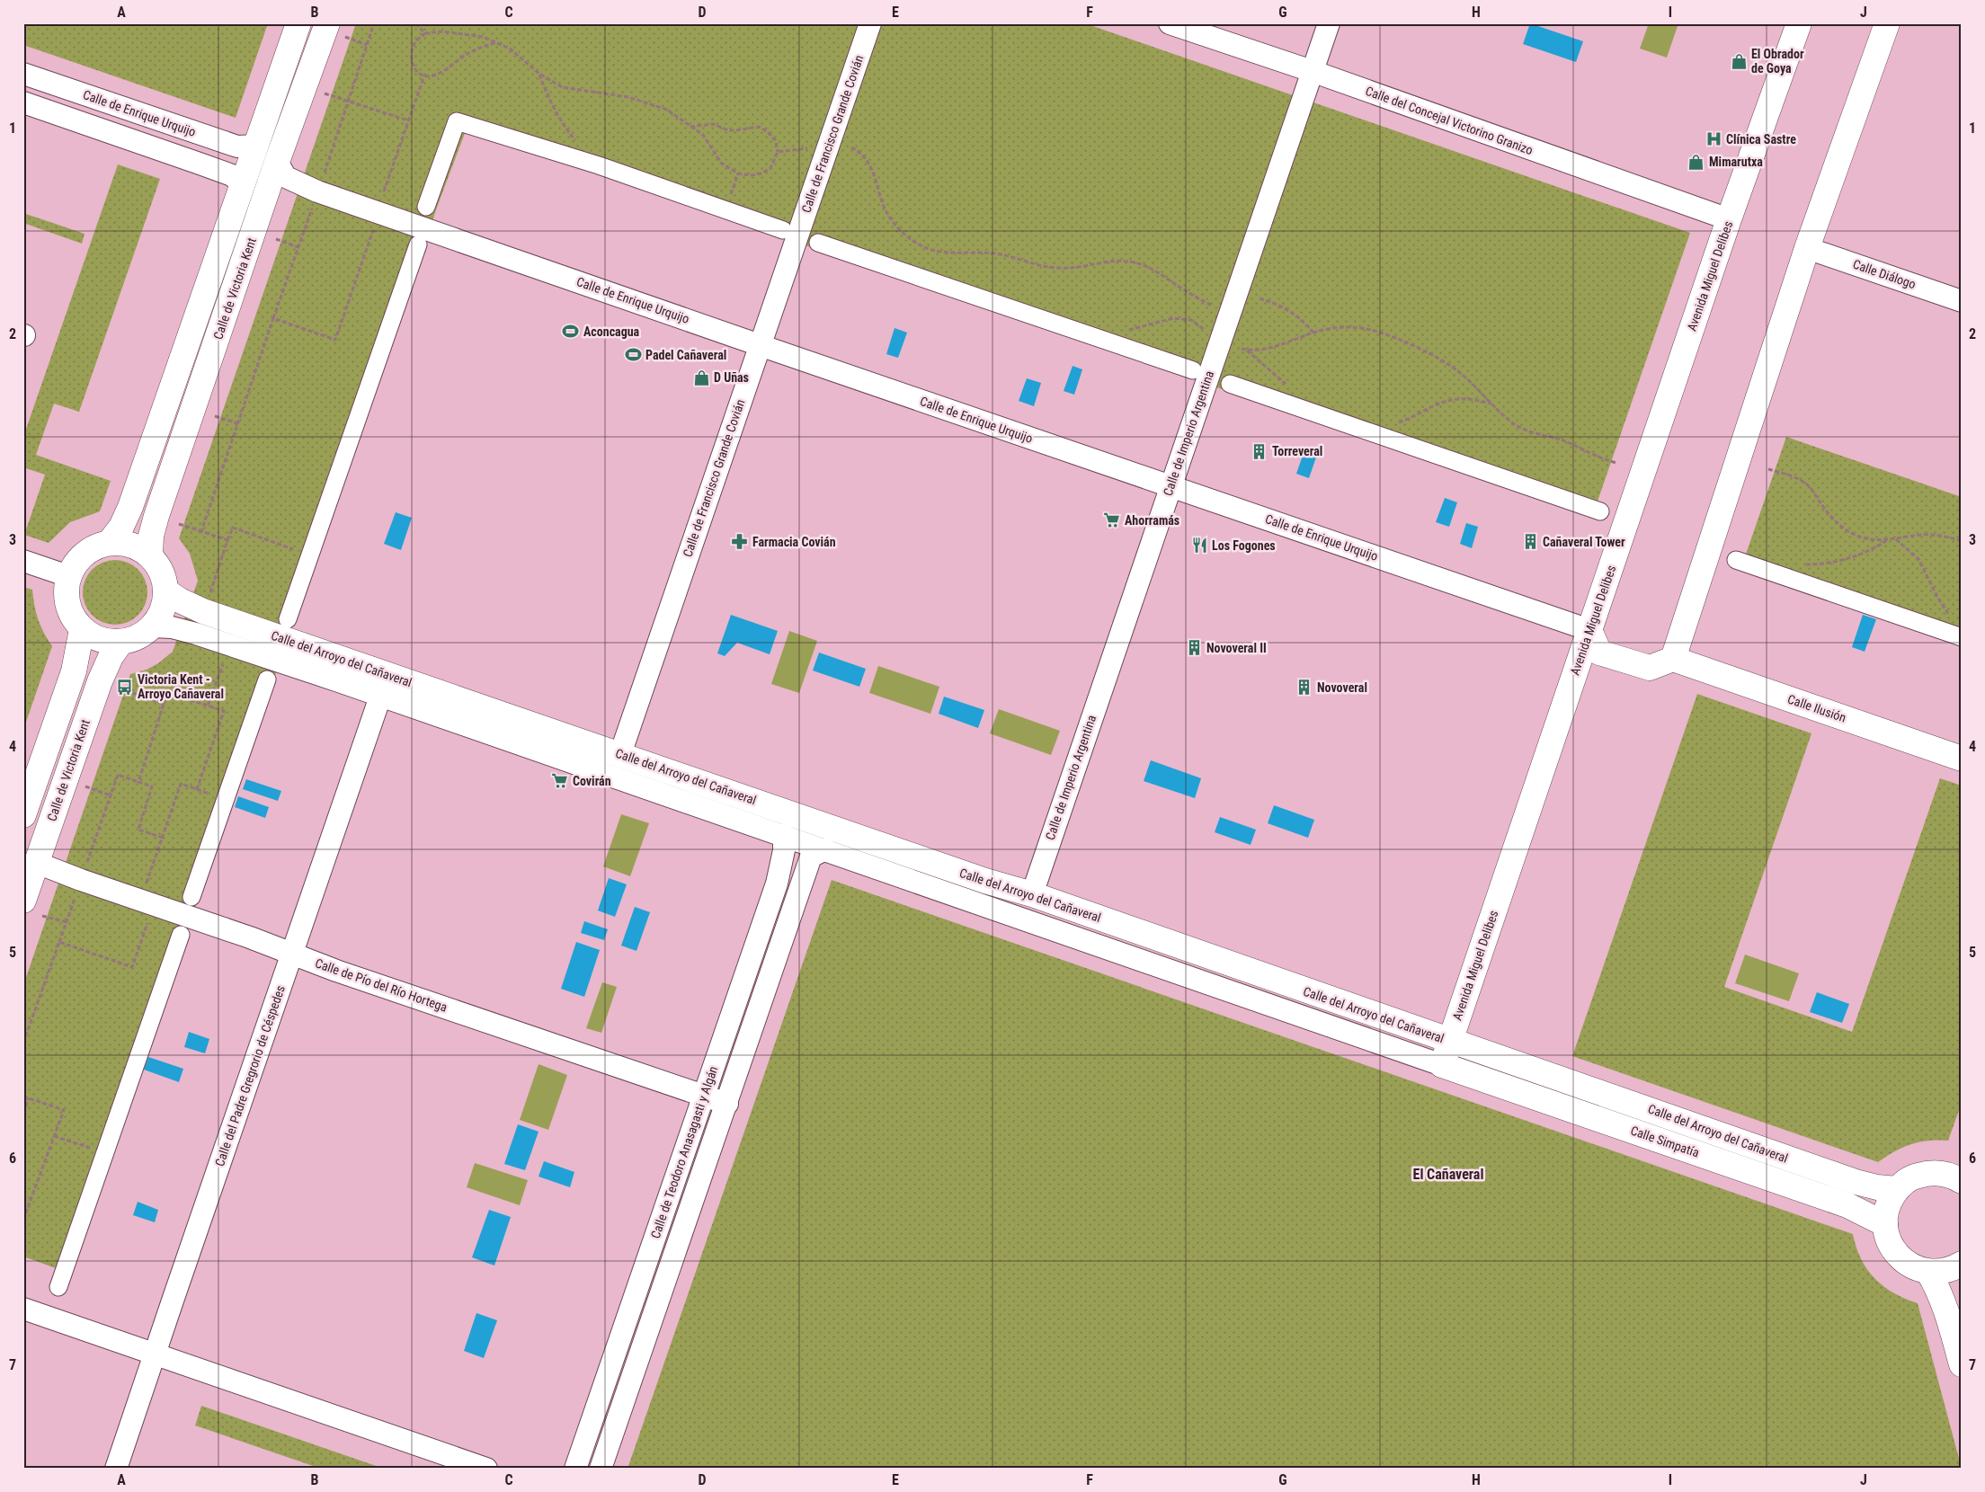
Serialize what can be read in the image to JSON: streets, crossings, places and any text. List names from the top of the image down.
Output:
{
  "streets": {
    "main road": [
      "Avenida Miguel Delibes",
      "Calle de Victoria Kent",
      "Calle del Arroyo del Cañaveral",
      "Calle Ilusión",
      "Calle Simpatía"
    ],
    "street": [
      "Calle de Enrique Urquijo",
      "Calle del Concejal Victorino Granizo",
      "Calle de Francisco Grande Covián",
      "Calle Diálogo",
      "Calle de Imperio Argentina",
      "Calle de Pío del Río Hortega",
      "Calle del Padre Gregrorio de Céspedes",
      "Calle de Teodoro Anasagasti y Algán"
    ]
  },
  "crossings": [
    ["Calle de Enrique Urquijo", "Calle de Francisco Grande Covián"],
    ["Calle de Enrique Urquijo", "Avenida Miguel Delibes"],
    ["Calle de Enrique Urquijo", "Calle de Victoria Kent"],
    ["Calle de Enrique Urquijo", "Calle de Imperio Argentina"],
    ["Calle del Concejal Victorino Granizo", "Avenida Miguel Delibes"],
    ["Calle del Concejal Victorino Granizo", "Calle de Imperio Argentina"],
    ["Calle de Francisco Grande Covián", "Calle del Arroyo del Cañaveral"],
    ["Avenida Miguel Delibes", "Calle del Arroyo del Cañaveral"],
    ["Avenida Miguel Delibes", "Calle Simpatía"],
    ["Calle de Victoria Kent", "Calle del Arroyo del Cañaveral"],
    ["Calle de Victoria Kent", "Calle de Pío del Río Hortega"],
    ["Calle de Imperio Argentina", "Calle del Arroyo del Cañaveral"],
    ["Calle del Arroyo del Cañaveral", "Calle del Padre Gregrorio de Céspedes"],
    ["Calle del Arroyo del Cañaveral", "Calle Simpatía"],
    ["Calle del Arroyo del Cañaveral", "Calle de Teodoro Anasagasti y Algán"],
    ["Calle de Pío del Río Hortega", "Calle del Padre Gregrorio de Céspedes"],
    ["Calle de Pío del Río Hortega", "Calle de Teodoro Anasagasti y Algán"]
  ],
  "districts": ["El Cañaveral"],
  "places": {
    "shop": ["El Obrador de Goya", "Mimarutxa", "D Uñas"],
    "hospital": ["Clínica Sastre"],
    "sports": ["Aconcagua", "Padel Cañaveral"],
    "building": [
      "Torreveral",
      "Cañaveral Tower",
      "Novoveral II",
      "Novoveral"
    ],
    "supermarket": ["Ahorramás", "Covirán"],
    "pharmacy": ["Farmacia Covián"],
    "restaurant": ["Los Fogones"],
    "bus stop": ["Victoria Kent - Arroyo Cañaveral"]
  },
  "grid": {
    "columns": [
      "A",
      "B",
      "C",
      "D",
      "E",
      "F",
      "G",
      "H",
      "I",
      "J"
    ],
    "rows": [
      "1",
      "2",
      "3",
      "4",
      "5",
      "6",
      "7"
    ]
  }
}
